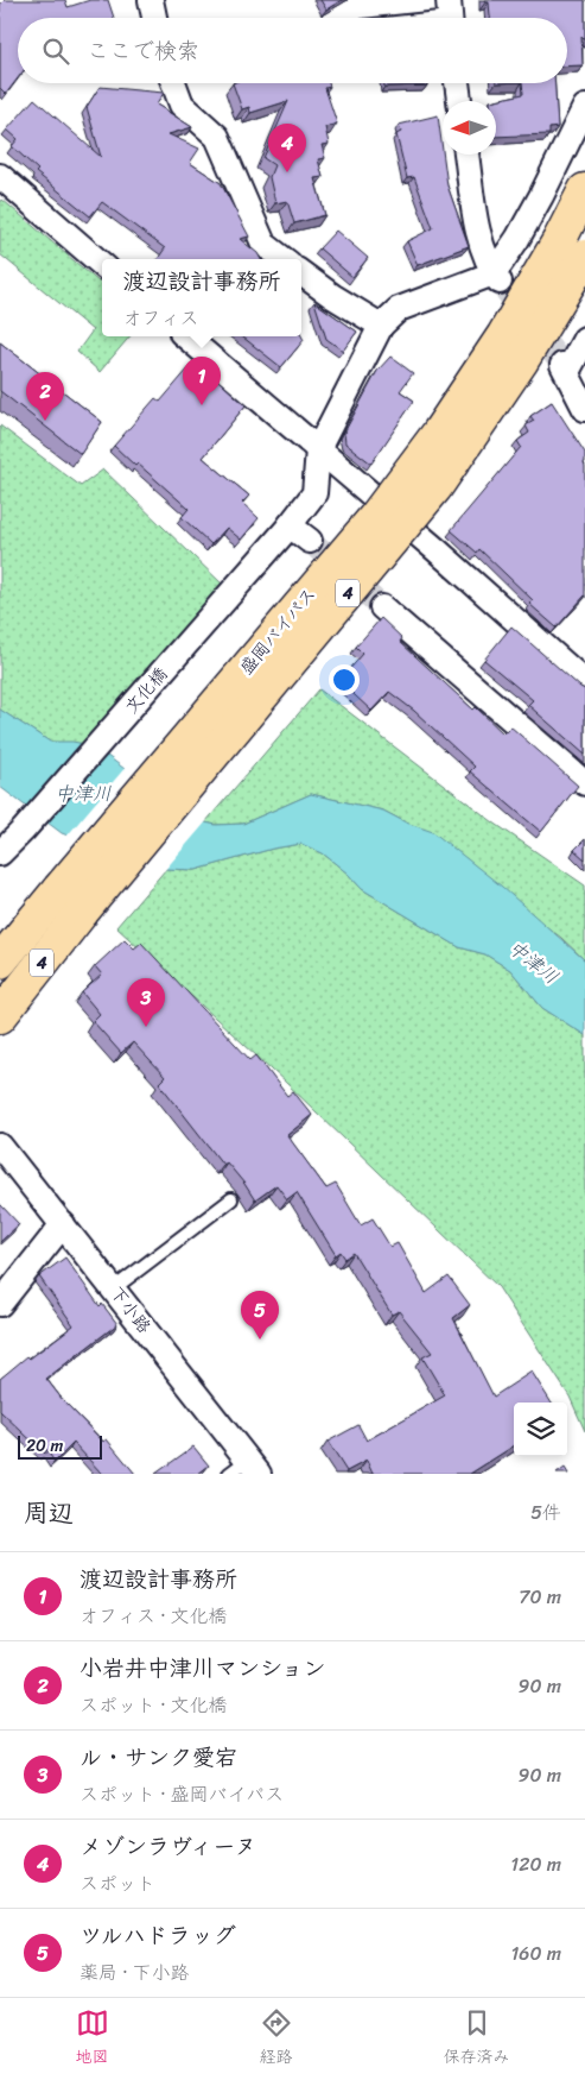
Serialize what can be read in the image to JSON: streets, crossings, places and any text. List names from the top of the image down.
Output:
{
  "streets": {
    "highway": ["4", "盛岡バイパス"],
    "street": ["文化橋", "下小路"]
  },
  "water": ["中津川"],
  "scale_bar": "20 m",
  "north": "left",
  "page": {
    "search": "ここで検索",
    "pins": [
      "4",
      "1",
      "2",
      "3",
      "5"
    ],
    "popup": ["渡辺設計事務所", "オフィス"],
    "scale": "20 m",
    "heading": ["周辺", "5件"],
    "list": [
      {
        "mark": "1",
        "name": "渡辺設計事務所",
        "note": "オフィス · 文化橋",
        "value": "70 m"
      },
      {
        "mark": "2",
        "name": "小岩井中津川マンション",
        "note": "スポット · 文化橋",
        "value": "90 m"
      },
      {
        "mark": "3",
        "name": "ル・サンク愛宕",
        "note": "スポット · 盛岡バイパス",
        "value": "90 m"
      },
      {
        "mark": "4",
        "name": "メゾンラヴィーヌ",
        "note": "スポット",
        "value": "120 m"
      },
      {
        "mark": "5",
        "name": "ツルハドラッグ",
        "note": "薬局 · 下小路",
        "value": "160 m"
      }
    ],
    "nav": ["地図", "経路", "保存済み"]
  }
}
